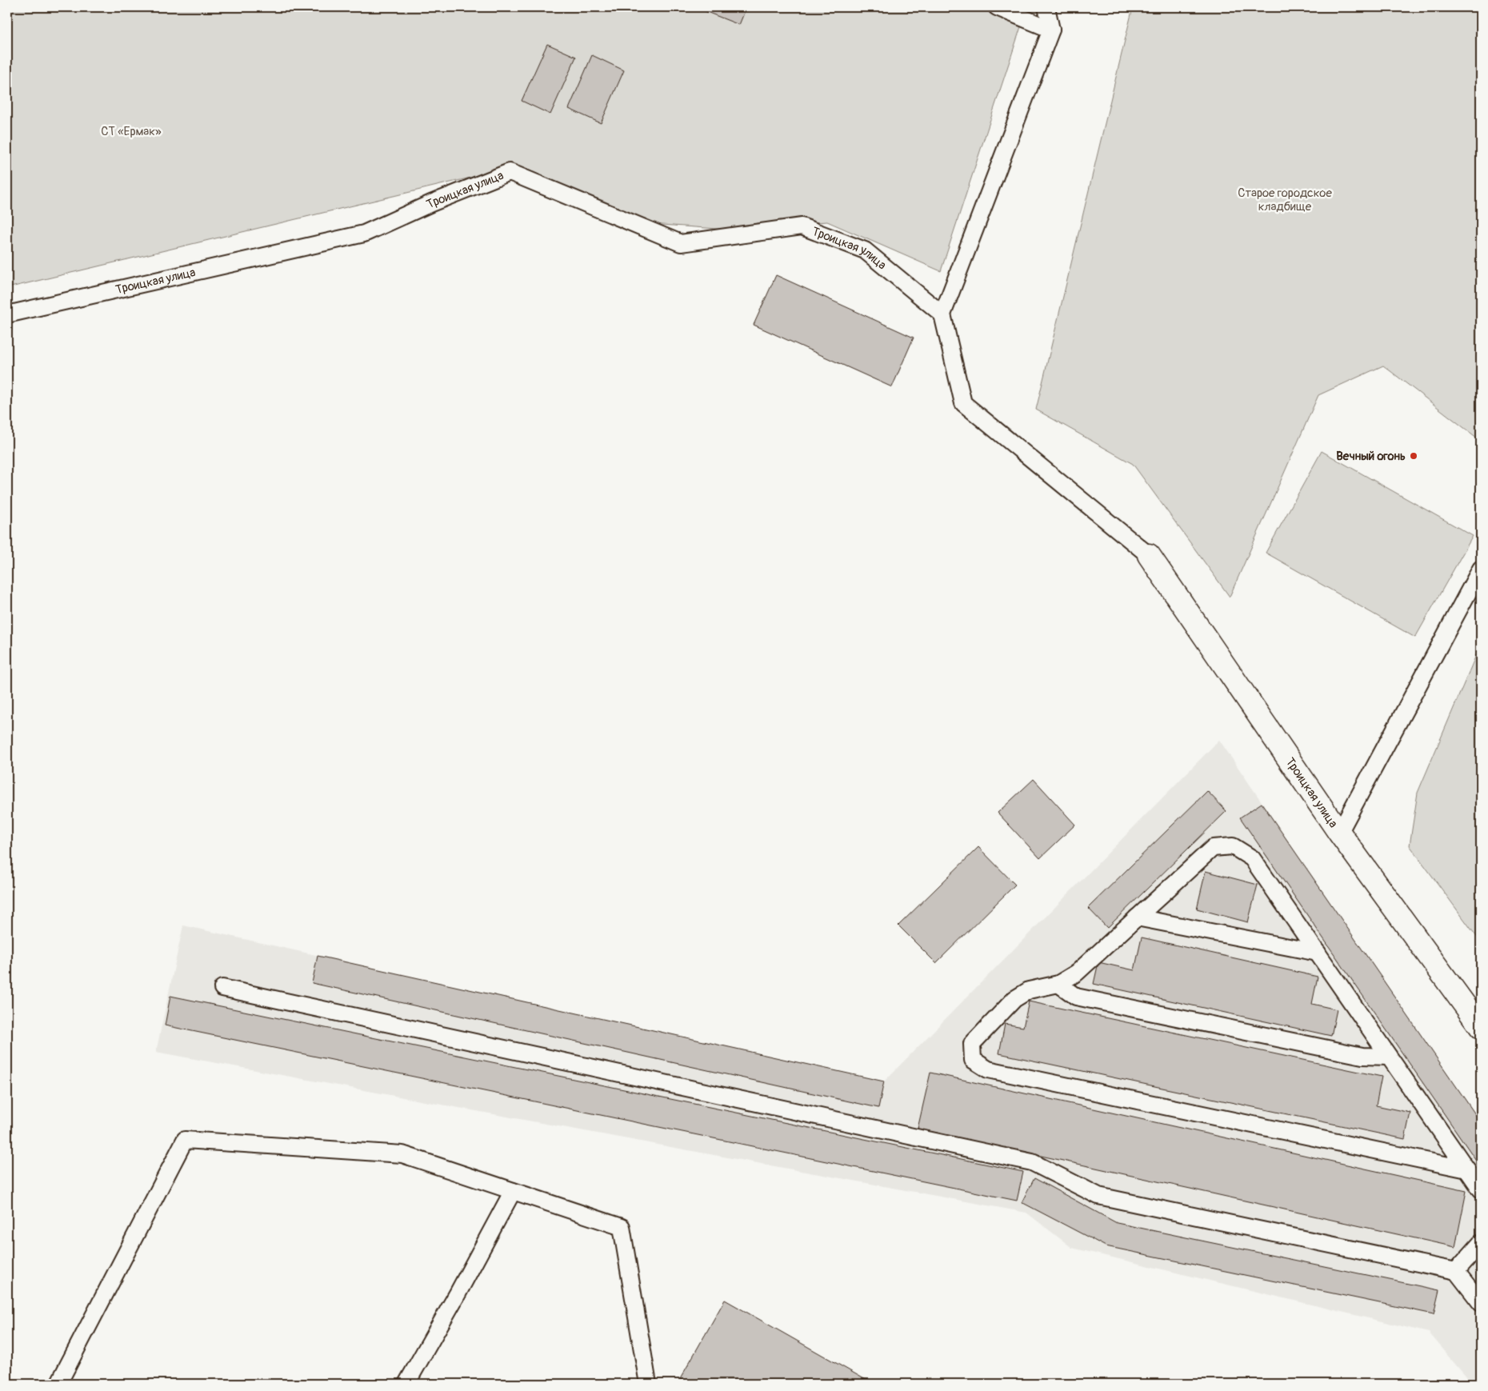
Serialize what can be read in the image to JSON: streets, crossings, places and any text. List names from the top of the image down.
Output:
{
  "streets": {
    "street": ["Троицкая улица"]
  },
  "parks": ["СТ «Ермак»", "Старое городское кладбище"],
  "places": ["Вечный огонь"]
}
